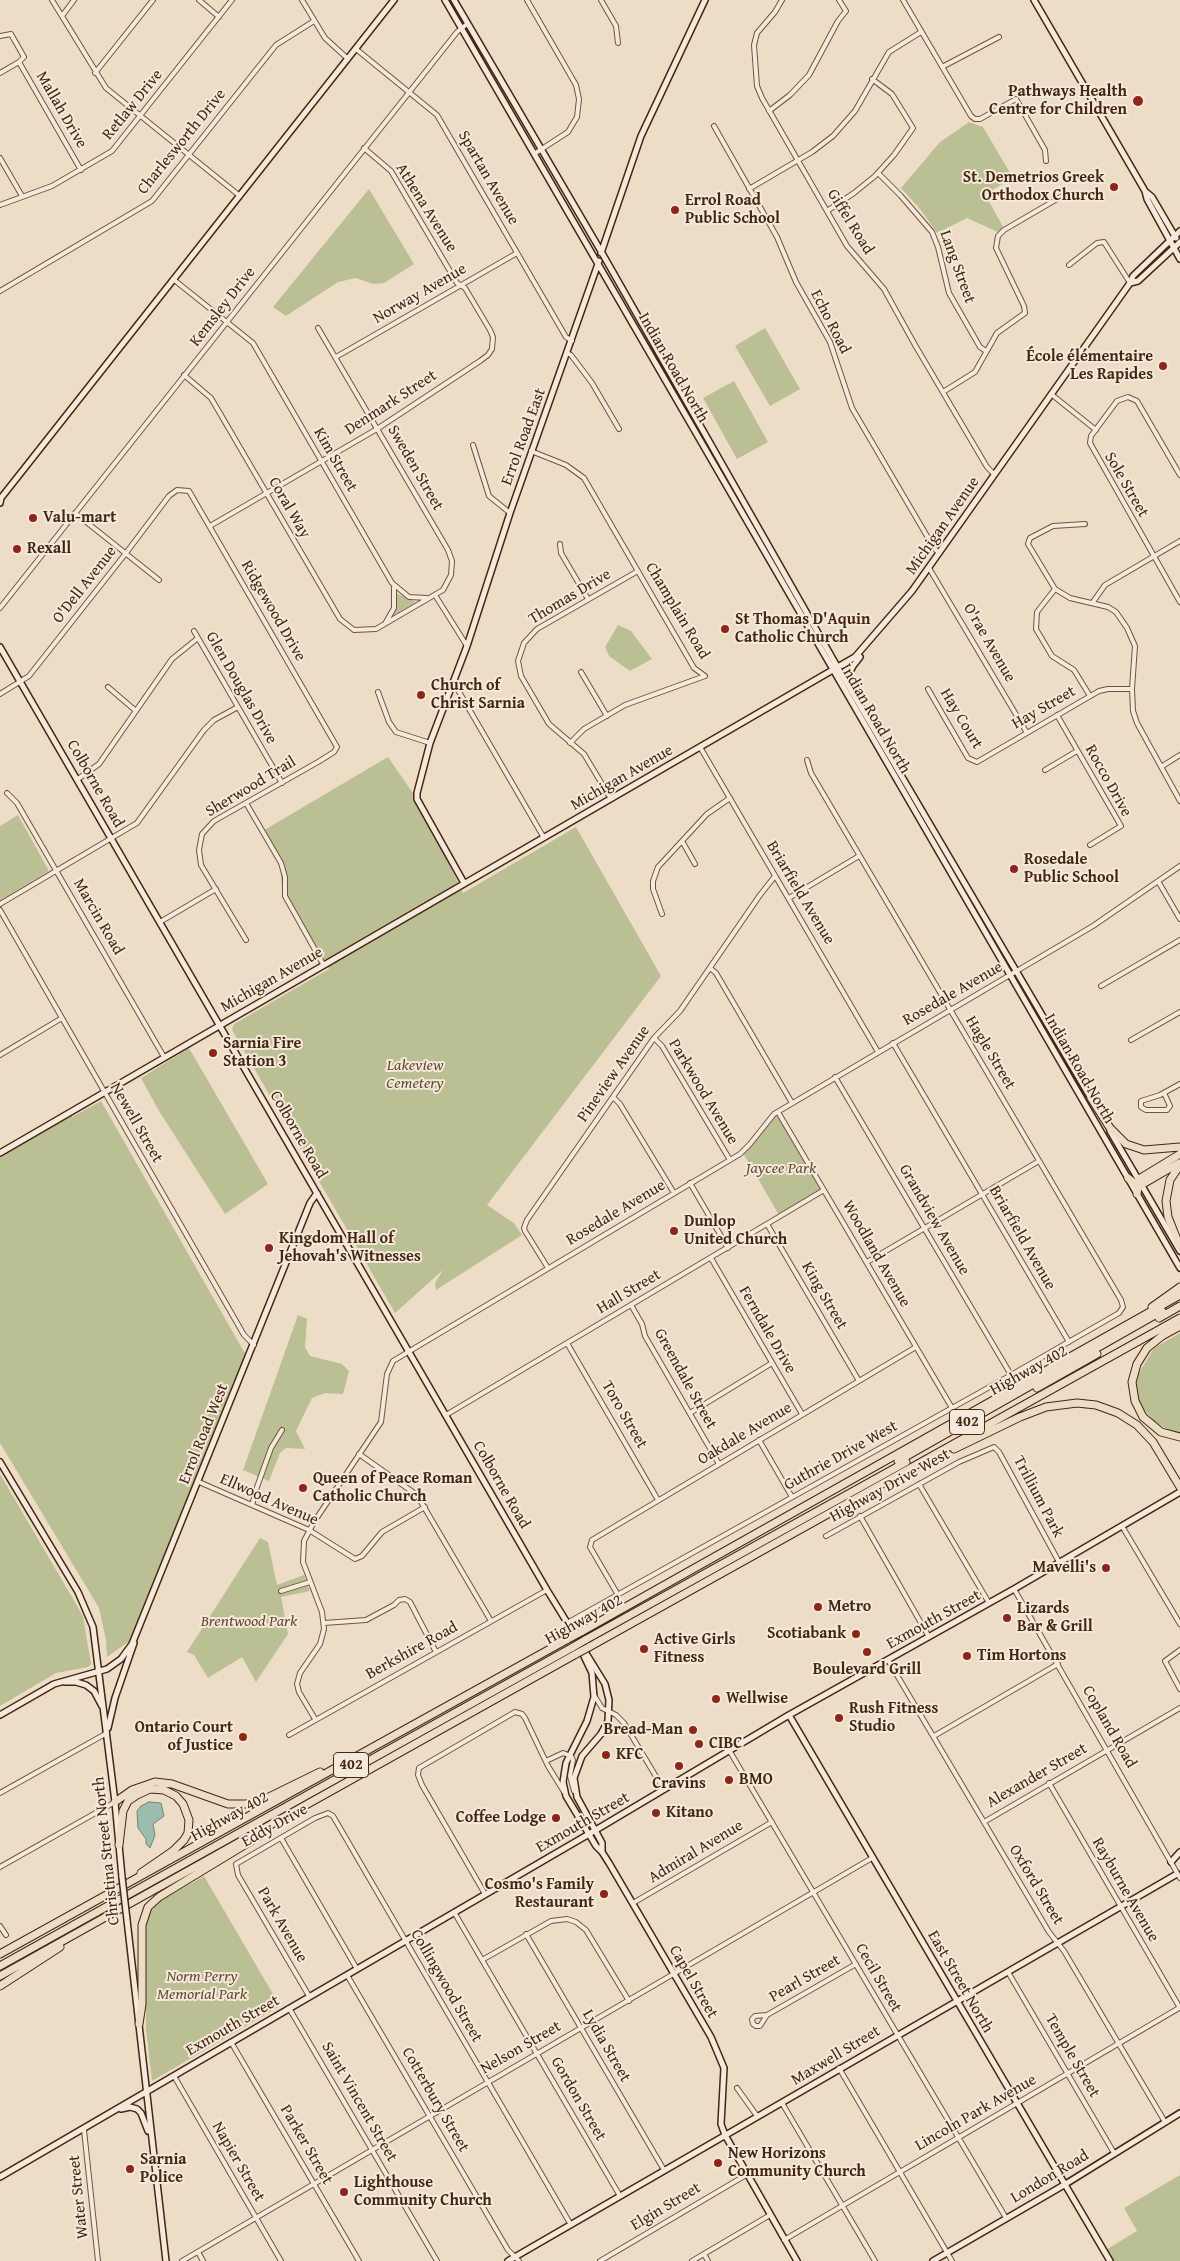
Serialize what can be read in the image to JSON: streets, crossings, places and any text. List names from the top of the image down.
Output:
{
  "streets": {
    "highway": ["Highway 402", "402"],
    "main road": [
      "Indian Road North",
      "Errol Road East",
      "Michigan Avenue",
      "Colborne Road",
      "Errol Road West",
      "Exmouth Street",
      "Christina Street North",
      "Capel Street",
      "East Street North",
      "Maxwell Street",
      "London Road"
    ],
    "street": [
      "Retlaw Drive",
      "Mallah Drive",
      "Charlesworth Drive",
      "Spartan Avenue",
      "Athena Avenue",
      "Giffel Road",
      "Lang Street",
      "Norway Avenue",
      "Kemsley Drive",
      "Echo Road",
      "Denmark Street",
      "Kim Street",
      "Sweden Street",
      "Sole Street",
      "Coral Way",
      "O'Dell Avenue",
      "Thomas Drive",
      "Ridgewood Drive",
      "Champlain Road",
      "O'rae Avenue",
      "Glen Douglas Drive",
      "Hay Street",
      "Hay Court",
      "Rocco Drive",
      "Sherwood Trail",
      "Briarfield Avenue",
      "Marcin Road",
      "Rosedale Avenue",
      "Hagle Street",
      "Pineview Avenue",
      "Parkwood Avenue",
      "Newell Street",
      "Grandview Avenue",
      "Woodland Avenue",
      "Hall Street",
      "King Street",
      "Ferndale Drive",
      "Greendale Street",
      "Toro Street",
      "Oakdale Avenue",
      "Guthrie Drive West",
      "Highway Drive West",
      "Trillium Park",
      "Ellwood Avenue",
      "Berkshire Road",
      "Copland Road",
      "Alexander Street",
      "Eddy Drive",
      "Admiral Avenue",
      "Oxford Street",
      "Rayburne Avenue",
      "Park Avenue",
      "Cecil Street",
      "Pearl Street",
      "Collingwood Street",
      "Lydia Street",
      "Nelson Street",
      "Temple Street",
      "Gordon Street",
      "Cotterbury Street",
      "Saint Vincent Street",
      "Lincoln Park Avenue",
      "Parker Street",
      "Napier Street",
      "Water Street",
      "Elgin Street"
    ]
  },
  "crossings": [
    ["Retlaw Drive", "Mallah Drive"],
    ["Spartan Avenue", "Norway Avenue"],
    ["Spartan Avenue", "Kemsley Drive"],
    ["Spartan Avenue", "Errol Road East"],
    ["Athena Avenue", "Norway Avenue"],
    ["Athena Avenue", "Kemsley Drive"],
    ["Athena Avenue", "Denmark Street"],
    ["Giffel Road", "Michigan Avenue"],
    ["Norway Avenue", "Denmark Street"],
    ["Norway Avenue", "Sweden Street"],
    ["Kemsley Drive", "Indian Road North"],
    ["Kemsley Drive", "Kim Street"],
    ["Kemsley Drive", "Coral Way"],
    ["Echo Road", "Michigan Avenue"],
    ["Indian Road North", "Errol Road East"],
    ["Indian Road North", "Michigan Avenue"],
    ["Indian Road North", "Rosedale Avenue"],
    ["Denmark Street", "Kim Street"],
    ["Denmark Street", "Sweden Street"],
    ["Denmark Street", "Coral Way"],
    ["Denmark Street", "Ridgewood Drive"],
    ["Errol Road East", "Michigan Avenue"],
    ["Errol Road East", "Champlain Road"],
    ["Kim Street", "Sweden Street"],
    ["Kim Street", "Coral Way"],
    ["Sweden Street", "Coral Way"],
    ["Michigan Avenue", "Thomas Drive"],
    ["Michigan Avenue", "O'rae Avenue"],
    ["Michigan Avenue", "Colborne Road"],
    ["Michigan Avenue", "Briarfield Avenue"],
    ["Michigan Avenue", "Marcin Road"],
    ["Michigan Avenue", "Newell Street"],
    ["O'Dell Avenue", "Ridgewood Drive"],
    ["O'Dell Avenue", "Colborne Road"],
    ["Thomas Drive", "Champlain Road"],
    ["Ridgewood Drive", "Sherwood Trail"],
    ["O'rae Avenue", "Hay Street"],
    ["Glen Douglas Drive", "Sherwood Trail"],
    ["Hay Street", "Hay Court"],
    ["Hay Street", "Rocco Drive"],
    ["Colborne Road", "Rosedale Avenue"],
    ["Colborne Road", "Hall Street"],
    ["Colborne Road", "Highway 402"],
    ["Colborne Road", "Errol Road West"],
    ["Colborne Road", "Guthrie Drive West"],
    ["Colborne Road", "Exmouth Street"],
    ["Colborne Road", "Berkshire Road"],
    ["Colborne Road", "Capel Street"],
    ["Briarfield Avenue", "Rosedale Avenue"],
    ["Briarfield Avenue", "Pineview Avenue"],
    ["Briarfield Avenue", "Guthrie Drive West"],
    ["Rosedale Avenue", "Hagle Street"],
    ["Rosedale Avenue", "Pineview Avenue"],
    ["Rosedale Avenue", "Parkwood Avenue"],
    ["Rosedale Avenue", "Grandview Avenue"],
    ["Rosedale Avenue", "Woodland Avenue"],
    ["Rosedale Avenue", "Ellwood Avenue"],
    ["Hagle Street", "Guthrie Drive West"],
    ["Pineview Avenue", "Parkwood Avenue"],
    ["Newell Street", "Errol Road West"],
    ["Grandview Avenue", "Guthrie Drive West"],
    ["Woodland Avenue", "Hall Street"],
    ["Woodland Avenue", "Oakdale Avenue"],
    ["Woodland Avenue", "Guthrie Drive West"],
    ["Hall Street", "King Street"],
    ["Hall Street", "Ferndale Drive"],
    ["Hall Street", "Greendale Street"],
    ["Hall Street", "Toro Street"],
    ["King Street", "Oakdale Avenue"],
    ["Ferndale Drive", "Oakdale Avenue"],
    ["Greendale Street", "Oakdale Avenue"],
    ["Toro Street", "Oakdale Avenue"],
    ["Errol Road West", "Ellwood Avenue"],
    ["Errol Road West", "Christina Street North"],
    ["Oakdale Avenue", "Guthrie Drive West"],
    ["Highway Drive West", "Trillium Park"],
    ["Trillium Park", "Exmouth Street"],
    ["Exmouth Street", "Copland Road"],
    ["Exmouth Street", "Christina Street North"],
    ["Exmouth Street", "Oxford Street"],
    ["Exmouth Street", "Park Avenue"],
    ["Exmouth Street", "Cecil Street"],
    ["Exmouth Street", "Capel Street"],
    ["Exmouth Street", "East Street North"],
    ["Exmouth Street", "Collingwood Street"],
    ["Exmouth Street", "Gordon Street"],
    ["Exmouth Street", "Cotterbury Street"],
    ["Exmouth Street", "Saint Vincent Street"],
    ["Exmouth Street", "Parker Street"],
    ["Exmouth Street", "Napier Street"],
    ["Exmouth Street", "Water Street"],
    ["Copland Road", "Alexander Street"],
    ["Copland Road", "Maxwell Street"],
    ["Alexander Street", "Oxford Street"],
    ["Alexander Street", "Rayburne Avenue"],
    ["Eddy Drive", "Park Avenue"],
    ["Eddy Drive", "Collingwood Street"],
    ["Admiral Avenue", "Cecil Street"],
    ["Admiral Avenue", "Capel Street"],
    ["Oxford Street", "Maxwell Street"],
    ["Oxford Street", "Lincoln Park Avenue"],
    ["Oxford Street", "London Road"],
    ["Rayburne Avenue", "Maxwell Street"],
    ["Rayburne Avenue", "Lincoln Park Avenue"],
    ["Cecil Street", "Pearl Street"],
    ["Cecil Street", "Nelson Street"],
    ["Cecil Street", "Maxwell Street"],
    ["Cecil Street", "Lincoln Park Avenue"],
    ["Cecil Street", "London Road"],
    ["Capel Street", "Nelson Street"],
    ["Capel Street", "Maxwell Street"],
    ["East Street North", "Nelson Street"],
    ["East Street North", "Maxwell Street"],
    ["East Street North", "Lincoln Park Avenue"],
    ["East Street North", "London Road"],
    ["Collingwood Street", "Nelson Street"],
    ["Collingwood Street", "Maxwell Street"],
    ["Lydia Street", "Nelson Street"],
    ["Lydia Street", "Maxwell Street"],
    ["Nelson Street", "Gordon Street"],
    ["Nelson Street", "Cotterbury Street"],
    ["Nelson Street", "Saint Vincent Street"],
    ["Nelson Street", "Parker Street"],
    ["Nelson Street", "Napier Street"],
    ["Maxwell Street", "Temple Street"],
    ["Maxwell Street", "Gordon Street"],
    ["Maxwell Street", "Cotterbury Street"],
    ["Temple Street", "Lincoln Park Avenue"],
    ["Temple Street", "London Road"]
  ],
  "parks": [
    "Lakeview Cemetery",
    "Jaycee Park",
    "Brentwood Park",
    "Norm Perry Memorial Park"
  ],
  "places": [
    "Pathways Health Centre for Children",
    "St. Demetrios Greek Orthodox Church",
    "Errol Road Public School",
    "École élémentaire Les Rapides",
    "Valu-mart",
    "Rexall",
    "St Thomas D'Aquin Catholic Church",
    "Church of Christ Sarnia",
    "Rosedale Public School",
    "Sarnia Fire Station 3",
    "Dunlop United Church",
    "Kingdom Hall of Jehovah's Witnesses",
    "Queen of Peace Roman Catholic Church",
    "Mavelli's",
    "Metro",
    "Lizards Bar & Grill",
    "Scotiabank",
    "Active Girls Fitness",
    "Boulevard Grill",
    "Tim Hortons",
    "Wellwise",
    "Rush Fitness Studio",
    "Bread-Man",
    "Ontario Court of Justice",
    "CIBC",
    "KFC",
    "Cravins",
    "BMO",
    "Kitano",
    "Coffee Lodge",
    "Cosmo's Family Restaurant",
    "New Horizons Community Church",
    "Sarnia Police",
    "Lighthouse Community Church"
  ]
}
